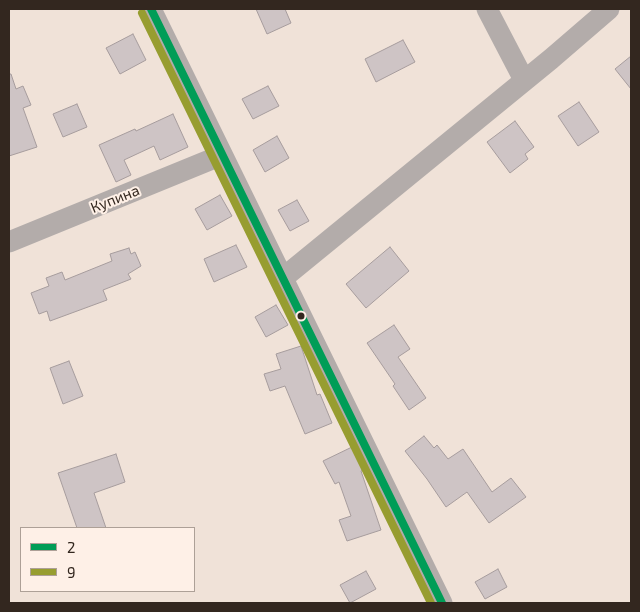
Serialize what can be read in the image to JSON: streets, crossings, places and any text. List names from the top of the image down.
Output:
{
  "streets": {
    "street": ["Купина"]
  },
  "lines": ["transit line 2", "transit line 9"],
  "legend": ["2", "9"]
}
